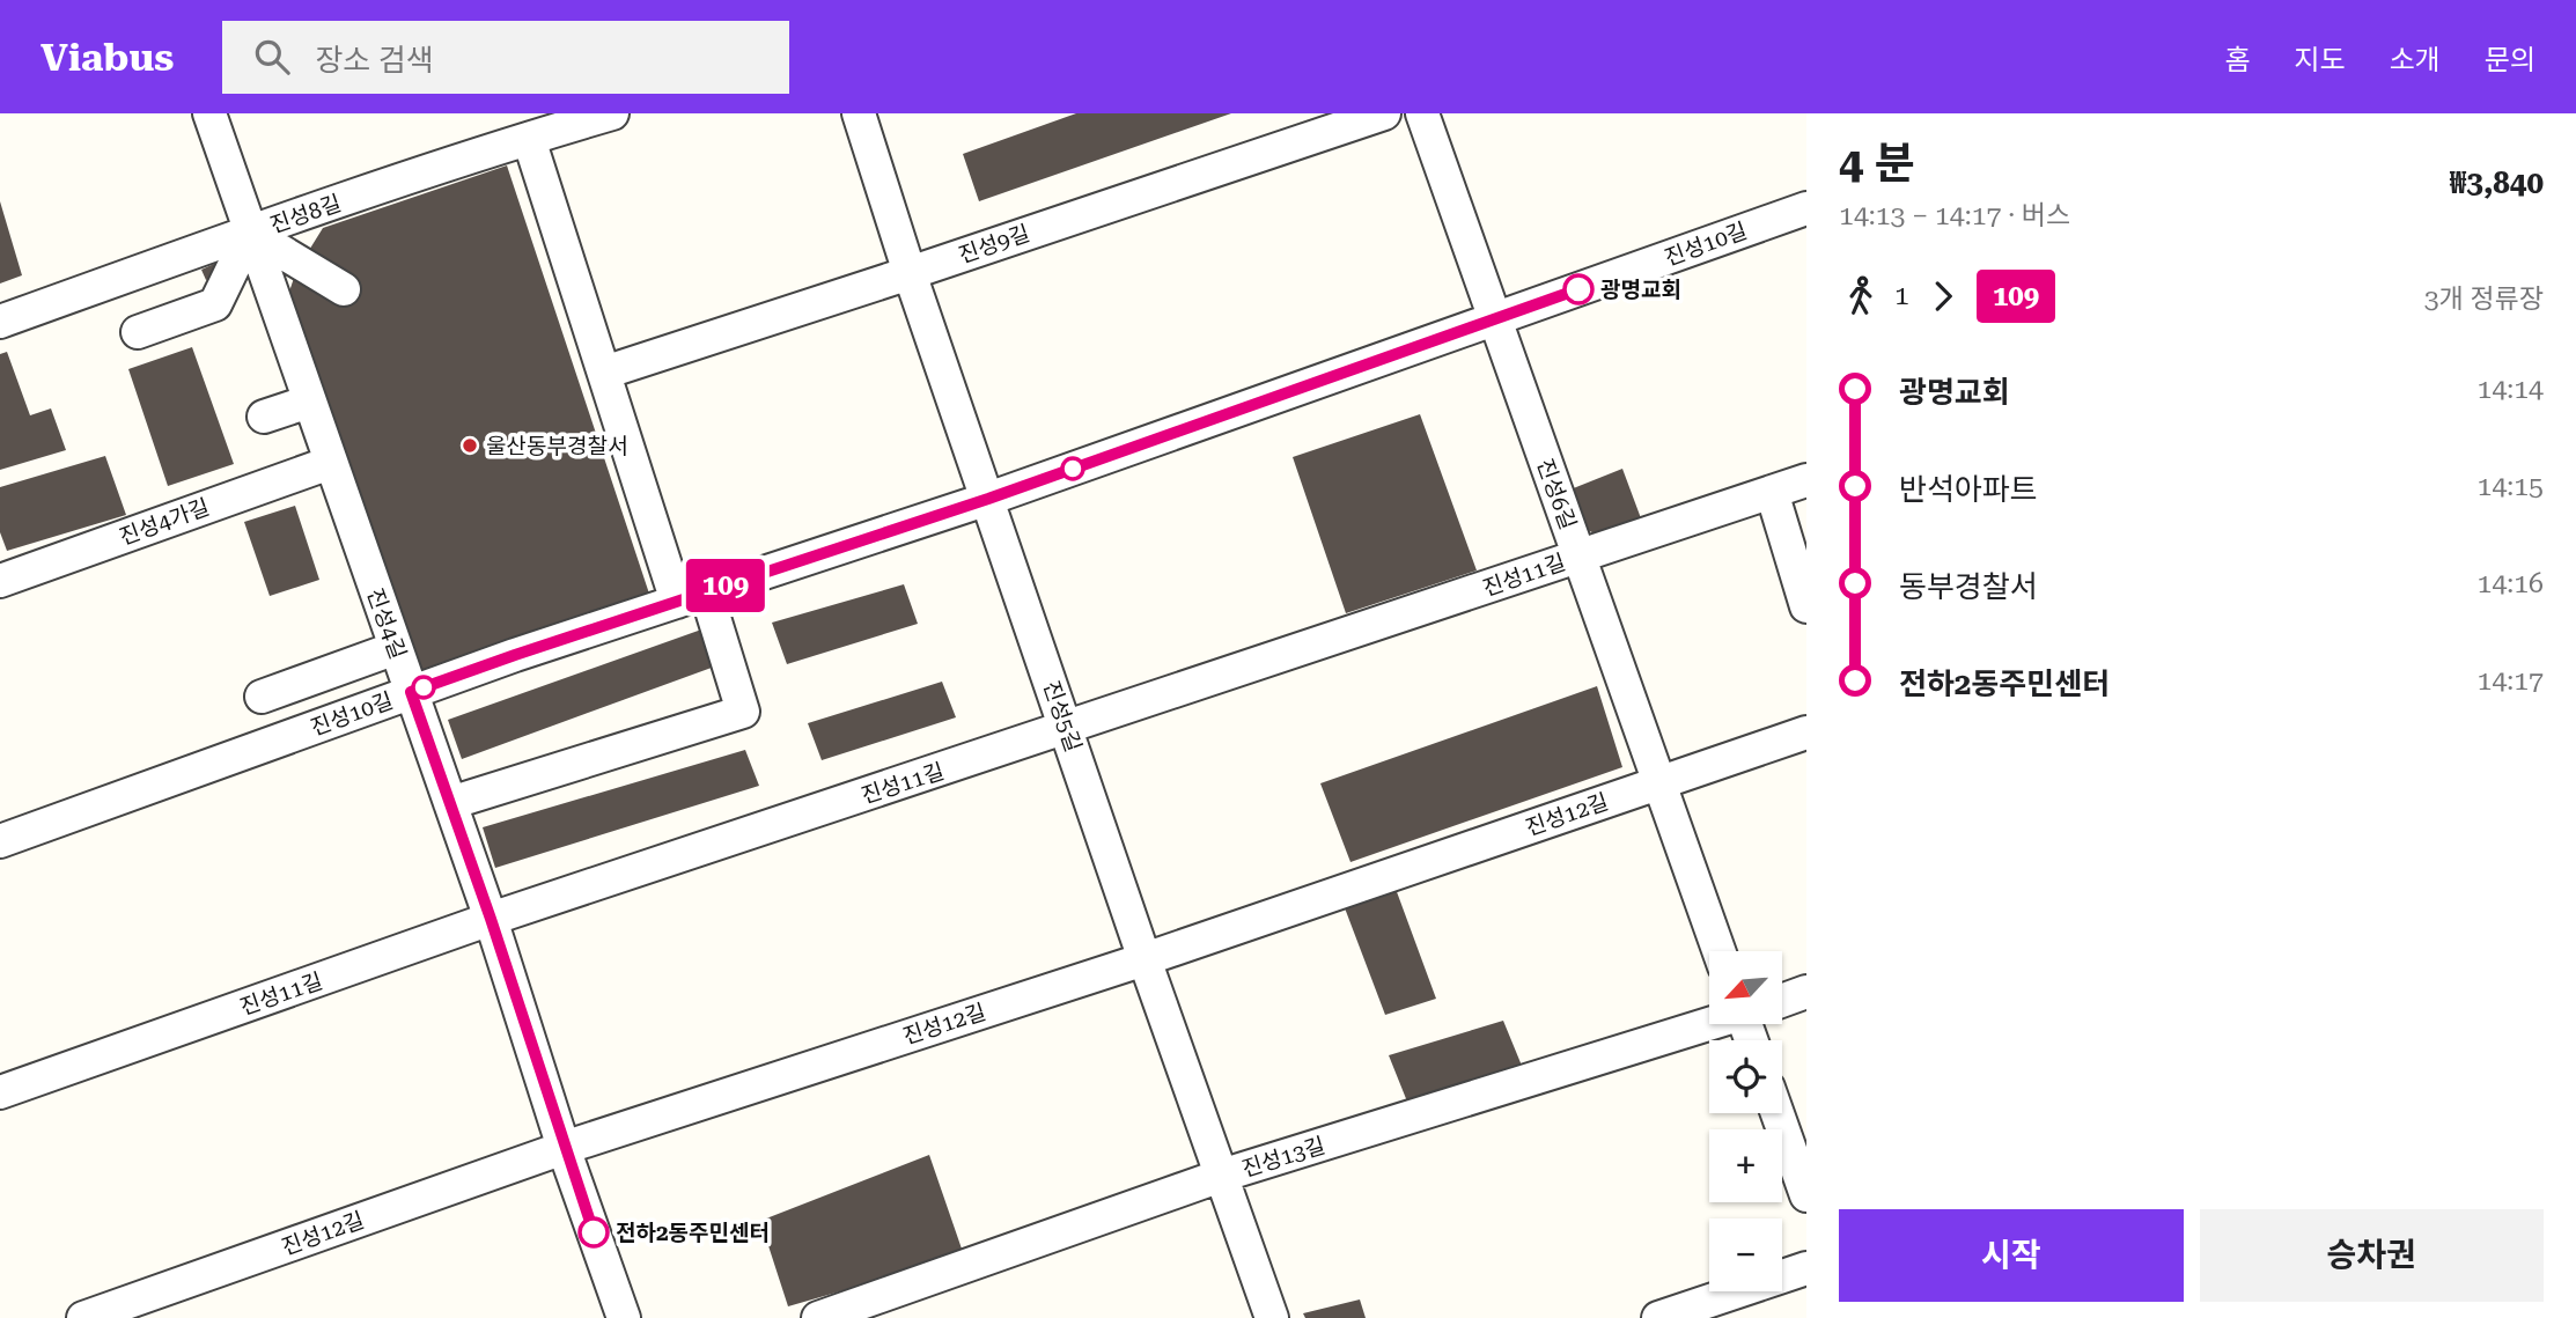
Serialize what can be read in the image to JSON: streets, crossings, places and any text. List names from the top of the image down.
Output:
{
  "streets": {
    "street": [
      "진성8길",
      "진성9길",
      "진성10길",
      "진성6길",
      "진성4가길",
      "진성11길",
      "진성4길",
      "진성5길",
      "진성12길",
      "진성13길"
    ]
  },
  "crossings": [
    ["진성8길", "진성4길"],
    ["진성9길", "진성5길"],
    ["진성10길", "진성6길"],
    ["진성10길", "진성4길"],
    ["진성10길", "진성5길"],
    ["진성6길", "진성11길"],
    ["진성6길", "진성12길"],
    ["진성4가길", "진성4길"],
    ["진성11길", "진성4길"],
    ["진성11길", "진성5길"],
    ["진성4길", "진성12길"],
    ["진성5길", "진성12길"],
    ["진성5길", "진성13길"]
  ],
  "places": ["광명교회", "울산동부경찰서", "전하2동주민센터"],
  "lines": ["bus line 109"],
  "north": "bottom left",
  "page": {
    "header": "Viabus",
    "search": "장소 검색",
    "nav": [
      "홈",
      "지도",
      "소개",
      "문의"
    ],
    "on_map": "109",
    "heading": ["4 분", "14:13 – 14:17 · 버스", "₩3,840"],
    "legs": ["1", "109", "3개 정류장"],
    "list": [
      {
        "name": "광명교회",
        "value": "14:14"
      },
      {
        "name": "반석아파트",
        "value": "14:15"
      },
      {
        "name": "동부경찰서",
        "value": "14:16"
      },
      {
        "name": "전하2동주민센터",
        "value": "14:17"
      }
    ],
    "map_buttons": ["+", "−"],
    "buttons": ["시작", "승차권"]
  }
}
